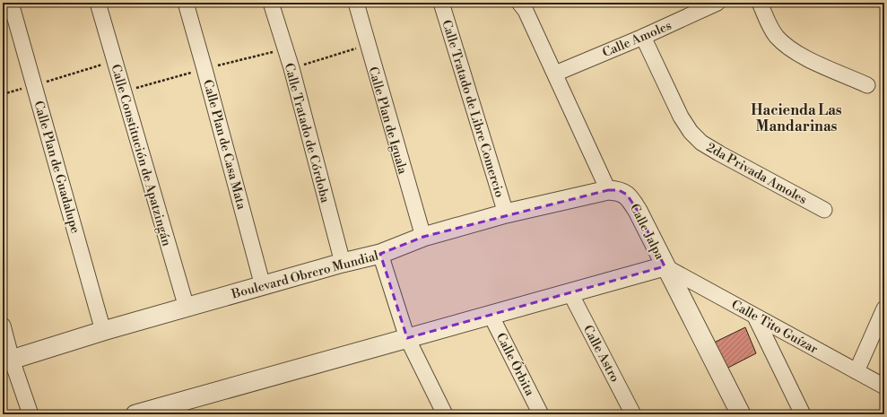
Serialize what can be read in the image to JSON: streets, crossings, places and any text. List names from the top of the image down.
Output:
{
  "streets": {
    "street": [
      "Calle Amoles",
      "Calle Tratado de Libre Comercio",
      "Calle Plan de Iguala",
      "Calle Tratado de Córdoba",
      "Calle Plan de Casa Mata",
      "Calle Constitución de Apatzingán",
      "Calle Plan de Guadalupe",
      "2da Privada Amoles",
      "Calle Jalpa",
      "Boulevard Obrero Mundial",
      "Calle Tito Guízar",
      "Calle Astro",
      "Calle Órbita"
    ]
  },
  "crossings": [
    ["Calle Amoles", "2da Privada Amoles"],
    ["Calle Tratado de Libre Comercio", "Boulevard Obrero Mundial"],
    ["Calle Plan de Iguala", "Boulevard Obrero Mundial"],
    ["Calle Tratado de Córdoba", "Boulevard Obrero Mundial"],
    ["Calle Plan de Casa Mata", "Boulevard Obrero Mundial"],
    ["Calle Constitución de Apatzingán", "Boulevard Obrero Mundial"],
    ["Calle Plan de Guadalupe", "Boulevard Obrero Mundial"],
    ["Calle Jalpa", "Boulevard Obrero Mundial"],
    ["Calle Jalpa", "Calle Tito Guízar"]
  ],
  "districts": ["Hacienda Las Mandarinas"]
}
